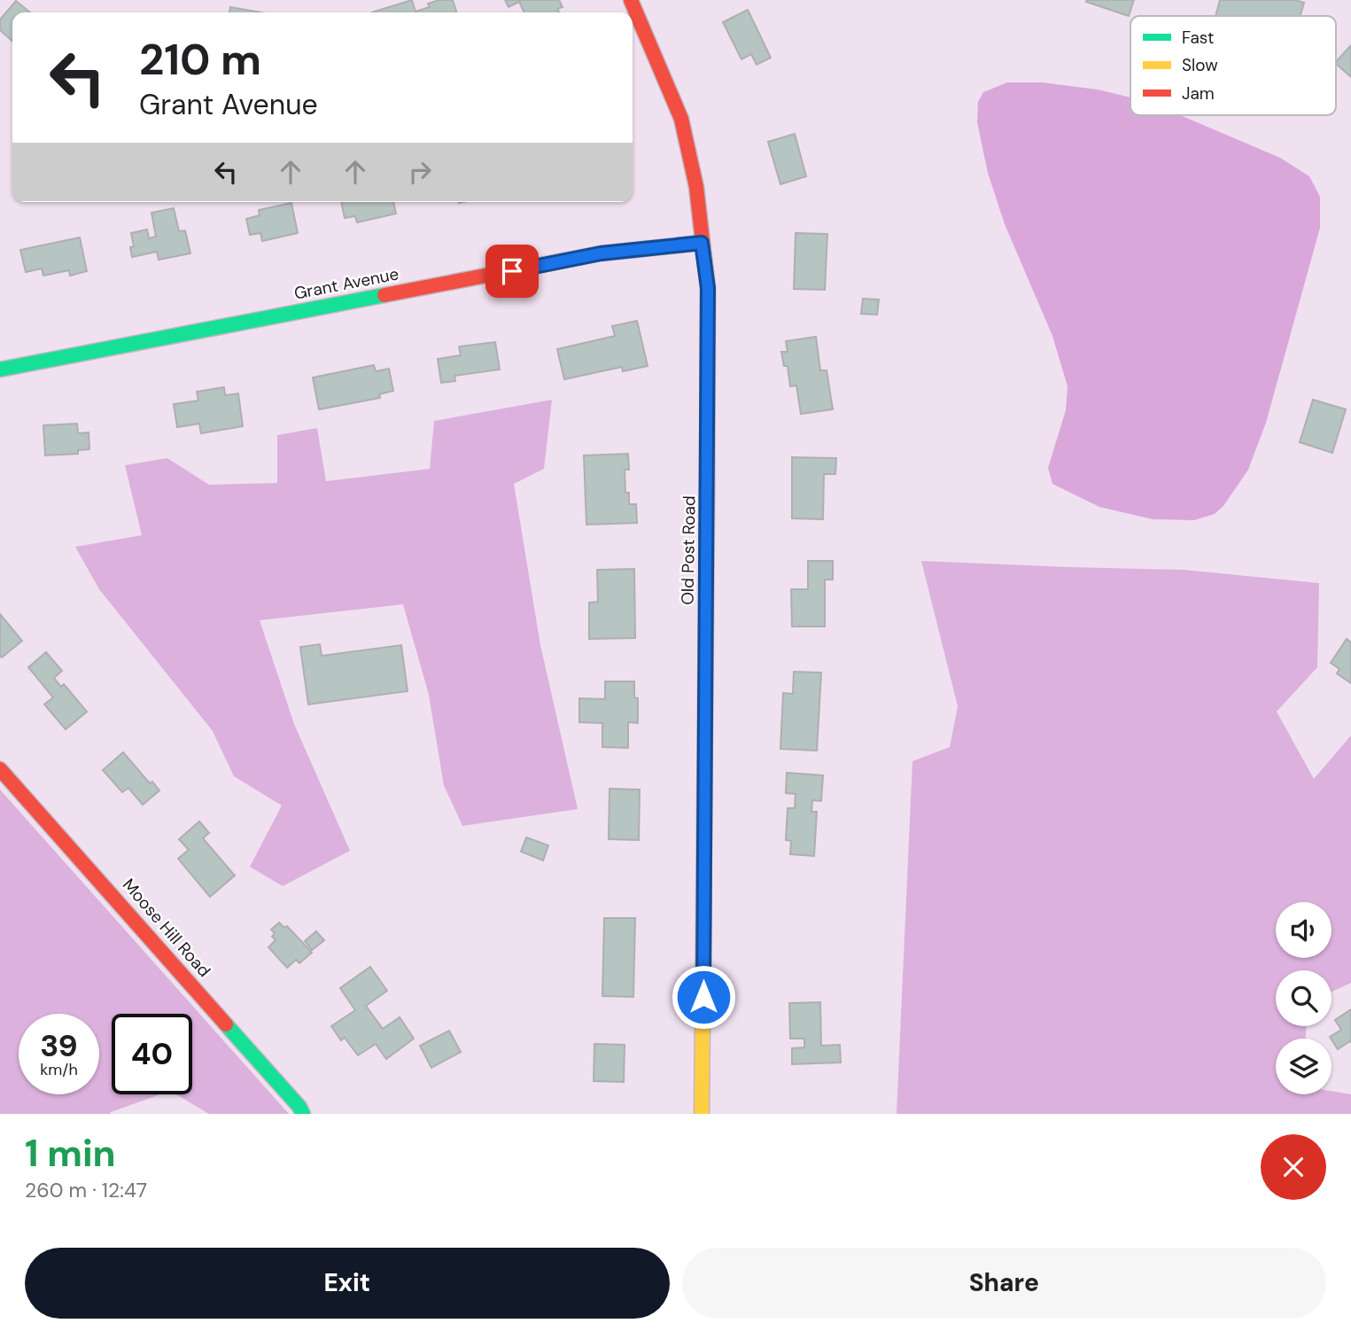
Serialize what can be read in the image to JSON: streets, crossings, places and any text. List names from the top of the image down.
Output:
{
  "streets": {
    "street": ["Grant Avenue", "Old Post Road", "Moose Hill Road"]
  },
  "crossings": [
    ["Grant Avenue", "Old Post Road"]
  ],
  "legend": ["Fast", "Slow", "Jam"],
  "page": {
    "turn": ["210 m", "Grant Avenue"],
    "speed": "39 km/h",
    "limit": "40",
    "heading": ["1 min", "260 m · 12:47"],
    "buttons": ["Exit", "Share"]
  }
}
